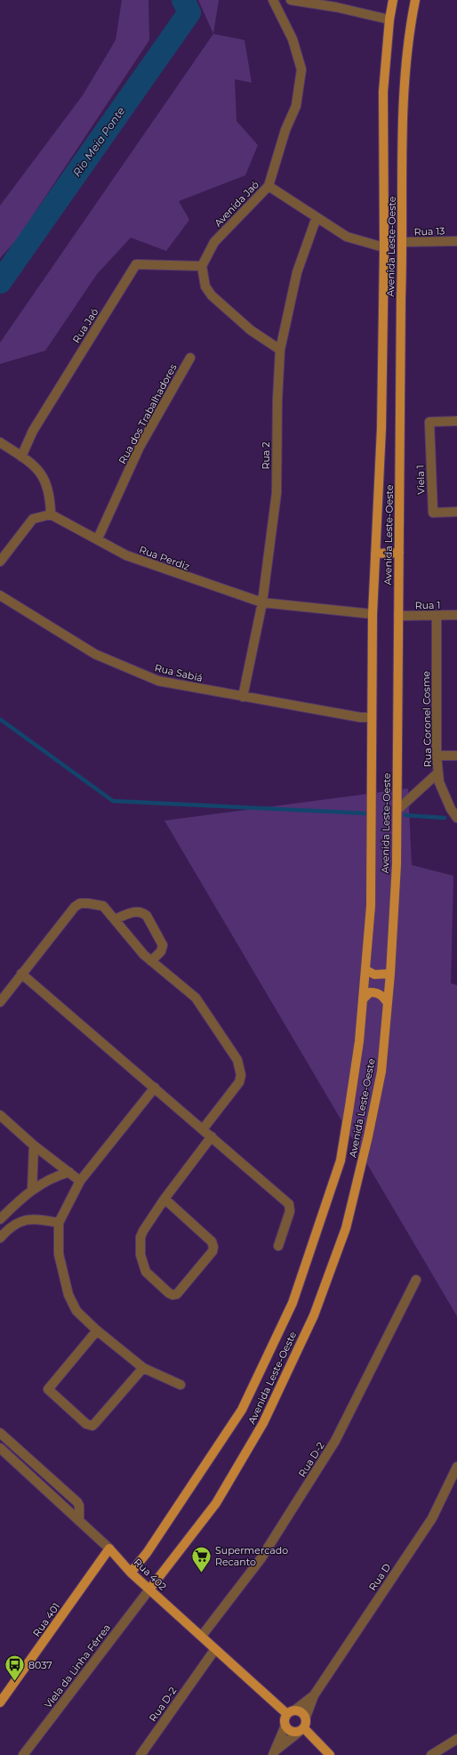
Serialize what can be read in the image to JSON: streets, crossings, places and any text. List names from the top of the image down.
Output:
{
  "streets": {
    "main road": ["Avenida Leste-Oeste", "Rua 402", "Rua 401"],
    "street": [
      "Avenida Jaó",
      "Rua 13",
      "Rua Jaó",
      "Rua dos Trabalhadores",
      "Rua 2",
      "Viela 1",
      "Rua Perdiz",
      "Rua 1",
      "Rua Sabiá",
      "Rua Coronel Cosme",
      "Rua D-2",
      "Rua D",
      "Viela da Linha Férrea"
    ]
  },
  "crossings": [
    ["Avenida Jaó", "Rua Jaó"],
    ["Rua 13", "Avenida Leste-Oeste"],
    ["Avenida Leste-Oeste", "Rua Perdiz"],
    ["Avenida Leste-Oeste", "Rua 1"],
    ["Avenida Leste-Oeste", "Rua Sabiá"],
    ["Avenida Leste-Oeste", "Rua 402"],
    ["Avenida Leste-Oeste", "Viela da Linha Férrea"],
    ["Rua dos Trabalhadores", "Rua Perdiz"],
    ["Rua 2", "Rua Perdiz"],
    ["Rua 2", "Rua Sabiá"],
    ["Rua 1", "Rua Coronel Cosme"],
    ["Rua D-2", "Rua 402"],
    ["Rua 402", "Rua D"],
    ["Rua 402", "Rua 401"],
    ["Rua 402", "Viela da Linha Férrea"]
  ],
  "water": ["Rio Meia Ponte"],
  "places": {
    "supermarket": ["Supermercado Recanto"],
    "bus stop": ["8037"]
  }
}
